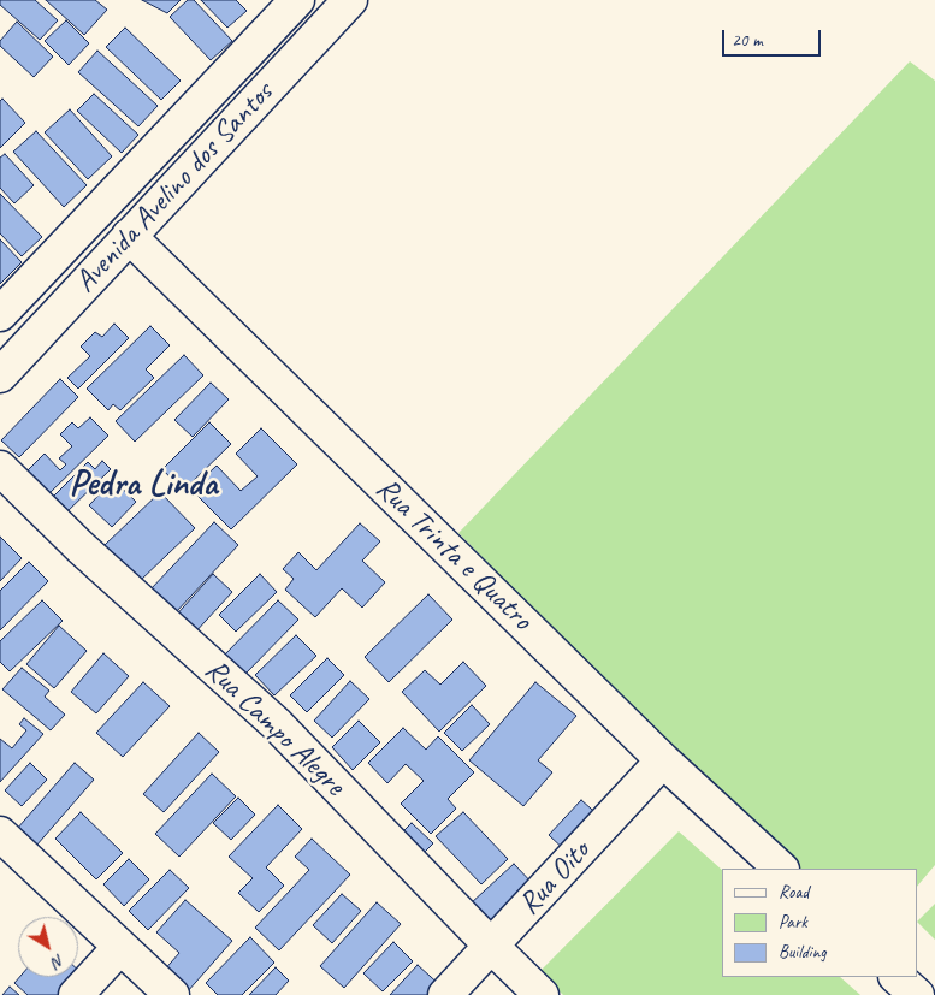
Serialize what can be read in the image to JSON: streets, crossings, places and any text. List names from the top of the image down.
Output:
{
  "streets": {
    "street": [
      "Avenida Avelino dos Santos",
      "Rua Trinta e Quatro",
      "Rua Campo Alegre",
      "Rua Oito"
    ]
  },
  "crossings": [
    ["Avenida Avelino dos Santos", "Rua Trinta e Quatro"],
    ["Rua Trinta e Quatro", "Rua Oito"],
    ["Rua Campo Alegre", "Rua Oito"]
  ],
  "districts": ["Pedra Linda"],
  "legend": ["Road", "Park", "Building"],
  "scale_bar": "20 m",
  "north": "bottom right"
}
